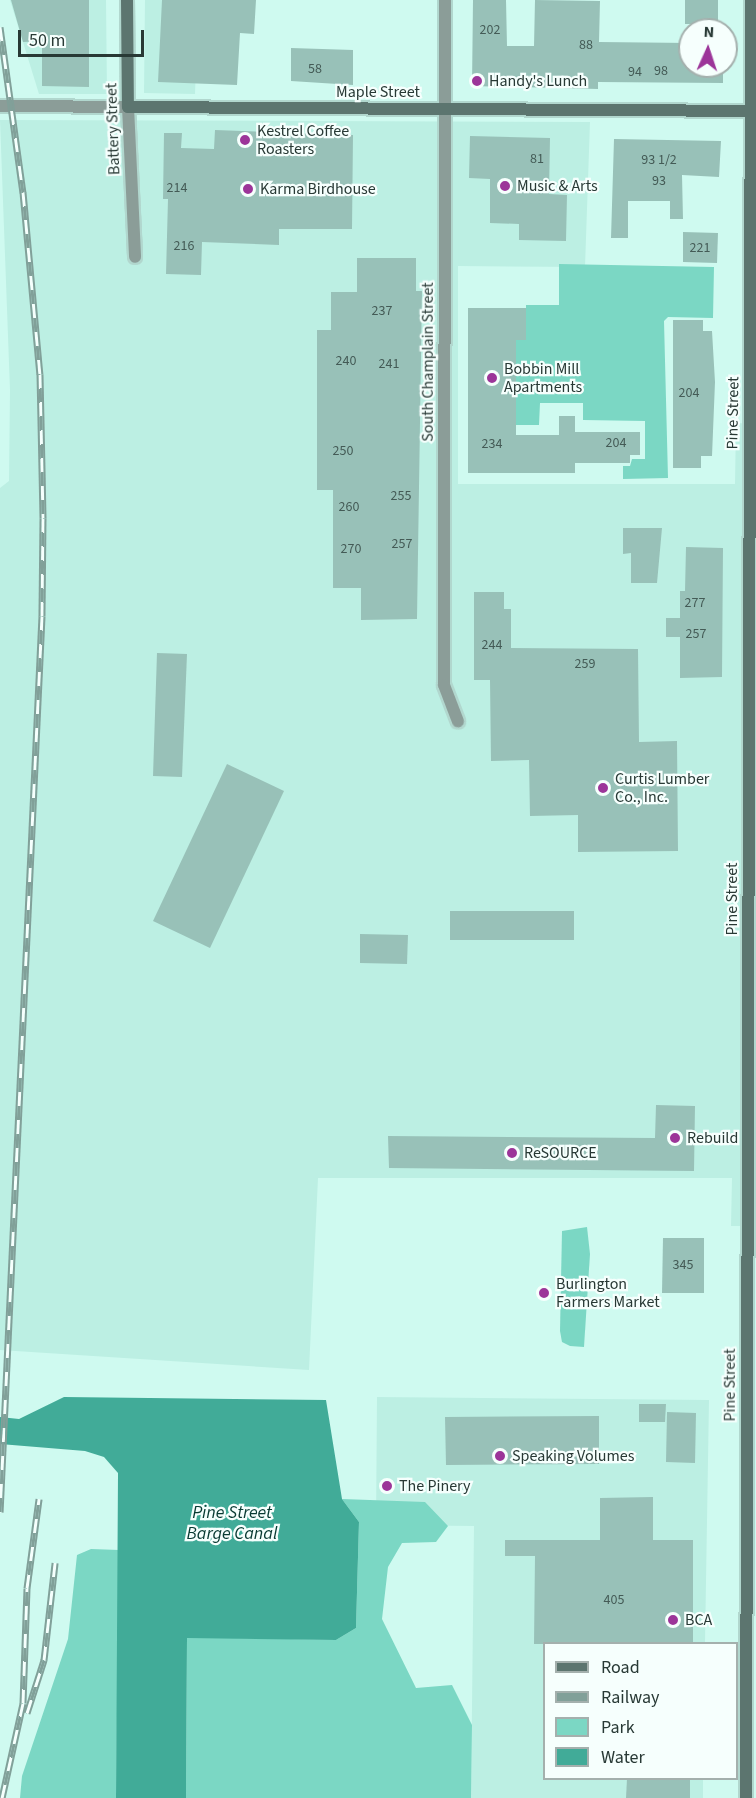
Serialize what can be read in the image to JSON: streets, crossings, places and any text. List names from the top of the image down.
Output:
{
  "streets": {
    "main road": ["Maple Street", "Battery Street", "Pine Street"],
    "street": ["South Champlain Street"]
  },
  "crossings": [
    ["Maple Street", "Battery Street"],
    ["Maple Street", "South Champlain Street"],
    ["Maple Street", "Pine Street"]
  ],
  "water": ["Pine Street Barge Canal"],
  "places": [
    "Handy's Lunch",
    "Kestrel Coffee Roasters",
    "Music & Arts",
    "Karma Birdhouse",
    "Bobbin Mill Apartments",
    "Curtis Lumber Co., Inc.",
    "Rebuild",
    "ReSOURCE",
    "Burlington Farmers Market",
    "Speaking Volumes",
    "The Pinery",
    "BCA"
  ],
  "house_numbers": [
    "202",
    "88",
    "58",
    "98",
    "94",
    "81",
    "93 1/2",
    "93",
    "214",
    "216",
    "221",
    "237",
    "240",
    "241",
    "204",
    "204",
    "234",
    "250",
    "255",
    "260",
    "257",
    "270",
    "277",
    "257",
    "244",
    "259",
    "345",
    "405"
  ],
  "legend": [
    "Road",
    "Railway",
    "Park",
    "Water"
  ],
  "scale_bar": "50 m",
  "north": "top"
}
